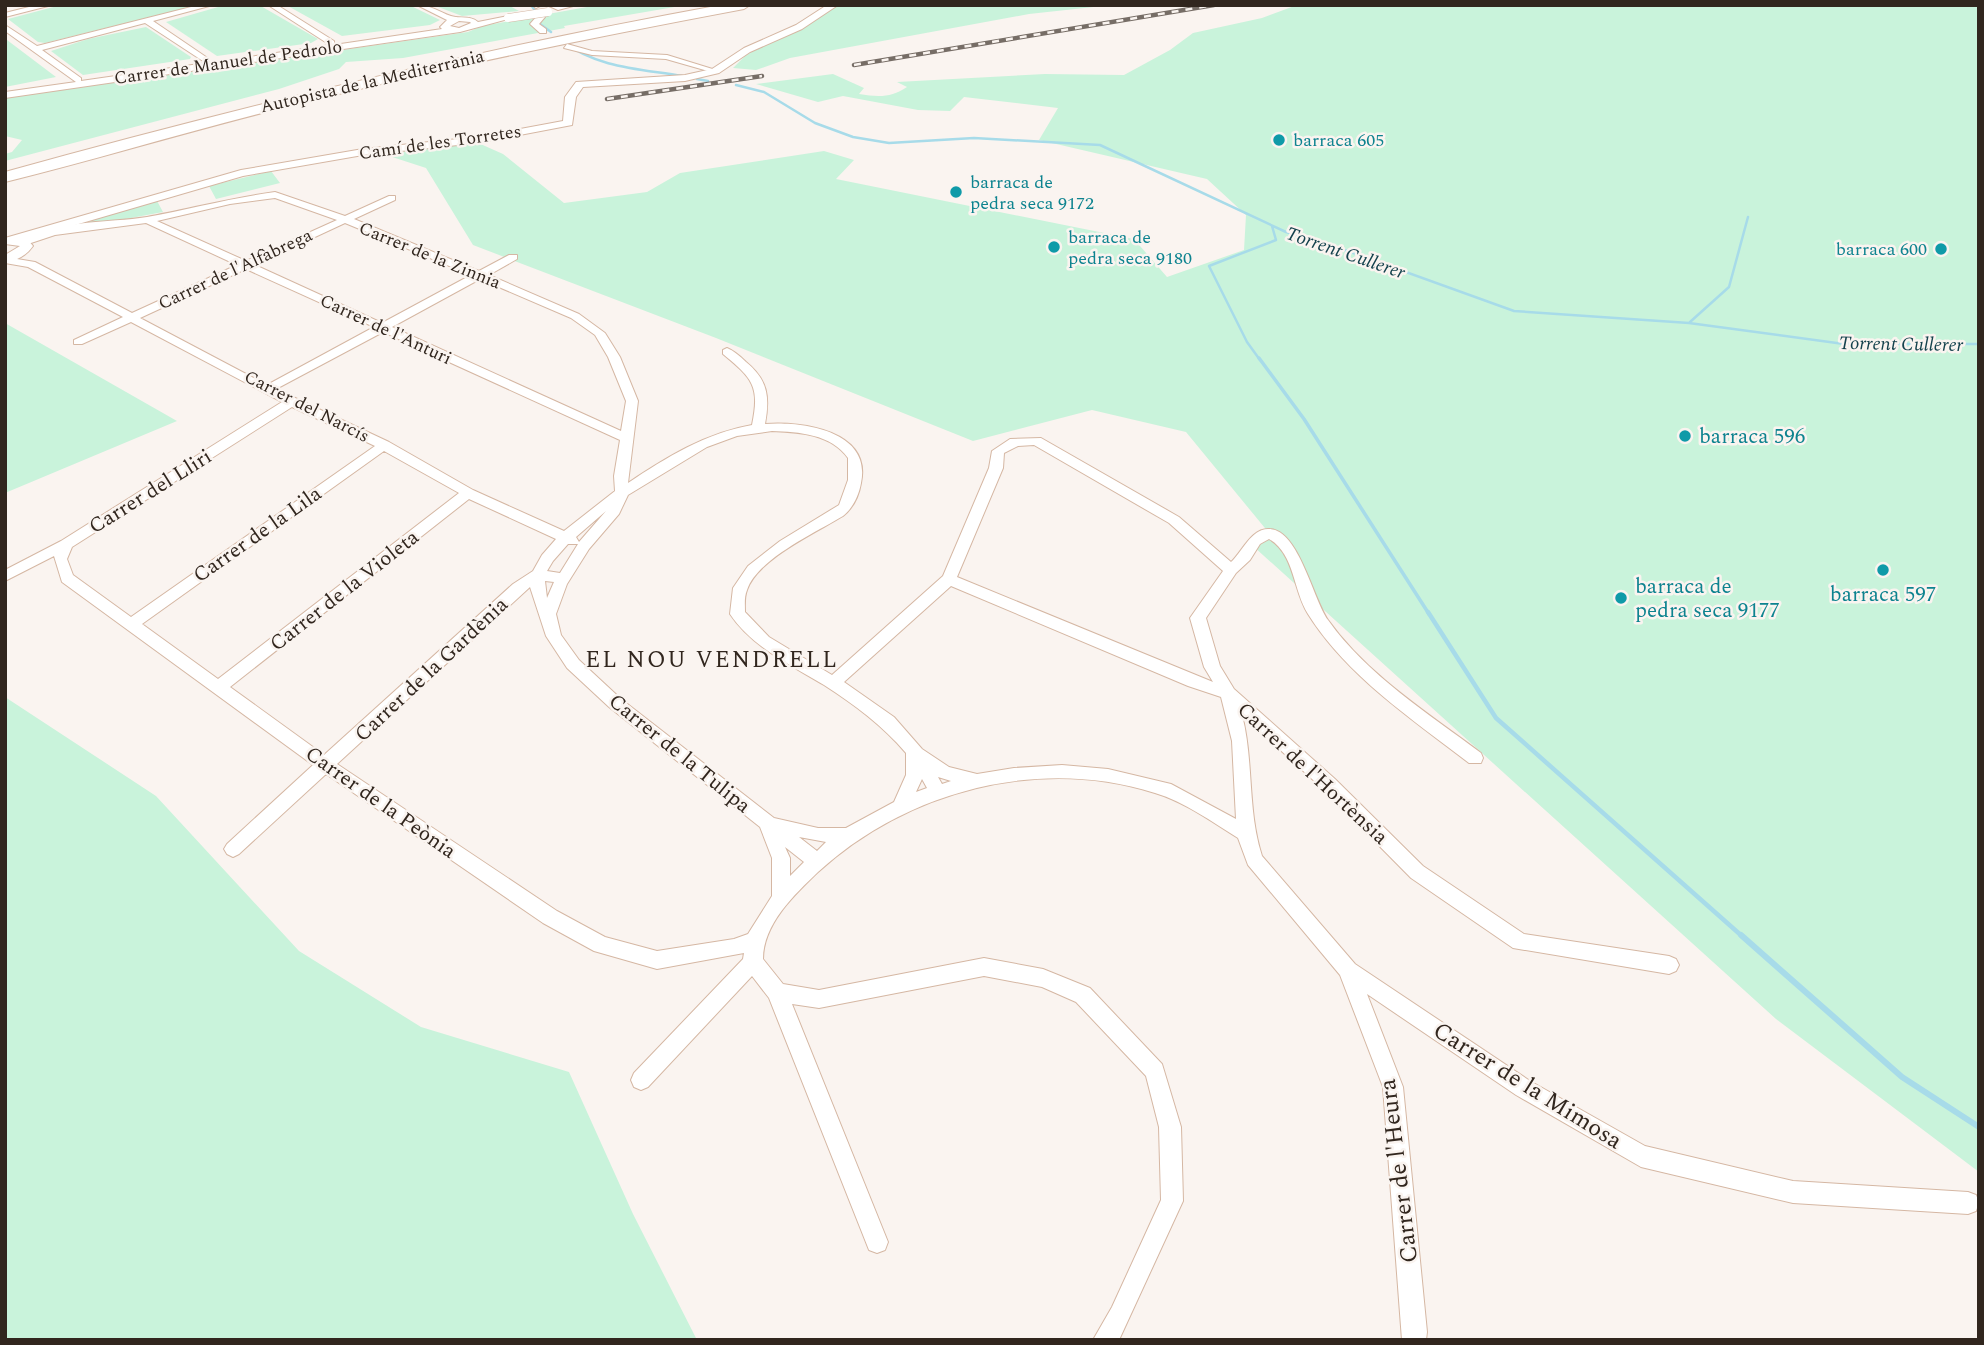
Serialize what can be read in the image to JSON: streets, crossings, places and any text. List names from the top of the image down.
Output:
{
  "streets": {
    "highway": ["Autopista de la Mediterrània"],
    "street": [
      "Carrer de Manuel de Pedrolo",
      "Camí de les Torretes",
      "Carrer de la Zinnia",
      "Carrer de l'Alfàbrega",
      "Carrer de l'Anturi",
      "Carrer del Narcís",
      "Carrer del Lliri",
      "Carrer de la Lila",
      "Carrer de la Violeta",
      "Carrer de la Gardènia",
      "Carrer de la Tulipa",
      "Carrer de l'Hortènsia",
      "Carrer de la Peònia",
      "Carrer de la Mimosa",
      "Carrer de l'Heura"
    ]
  },
  "crossings": [
    ["Carrer de la Zinnia", "Carrer de l'Alfàbrega"],
    ["Carrer de la Zinnia", "Carrer de l'Anturi"],
    ["Carrer de la Zinnia", "Carrer del Narcís"],
    ["Carrer de la Zinnia", "Carrer de la Gardènia"],
    ["Carrer de l'Alfàbrega", "Carrer de l'Anturi"],
    ["Carrer de l'Alfàbrega", "Carrer del Narcís"],
    ["Carrer del Narcís", "Carrer del Lliri"],
    ["Carrer del Narcís", "Carrer de la Lila"],
    ["Carrer del Narcís", "Carrer de la Violeta"],
    ["Carrer del Narcís", "Carrer de la Gardènia"],
    ["Carrer del Lliri", "Carrer de la Peònia"],
    ["Carrer de la Lila", "Carrer de la Peònia"],
    ["Carrer de la Violeta", "Carrer de la Peònia"],
    ["Carrer de la Gardènia", "Carrer de la Tulipa"],
    ["Carrer de la Gardènia", "Carrer de la Peònia"],
    ["Carrer de l'Hortènsia", "Carrer de l'Heura"],
    ["Carrer de la Mimosa", "Carrer de l'Heura"]
  ],
  "districts": ["EL NOU VENDRELL"],
  "water": ["Torrent Cullerer"],
  "places": [
    "barraca 605",
    "barraca de pedra seca 9172",
    "barraca de pedra seca 9180",
    "barraca 600",
    "barraca 596",
    "barraca 597",
    "barraca de pedra seca 9177"
  ]
}
